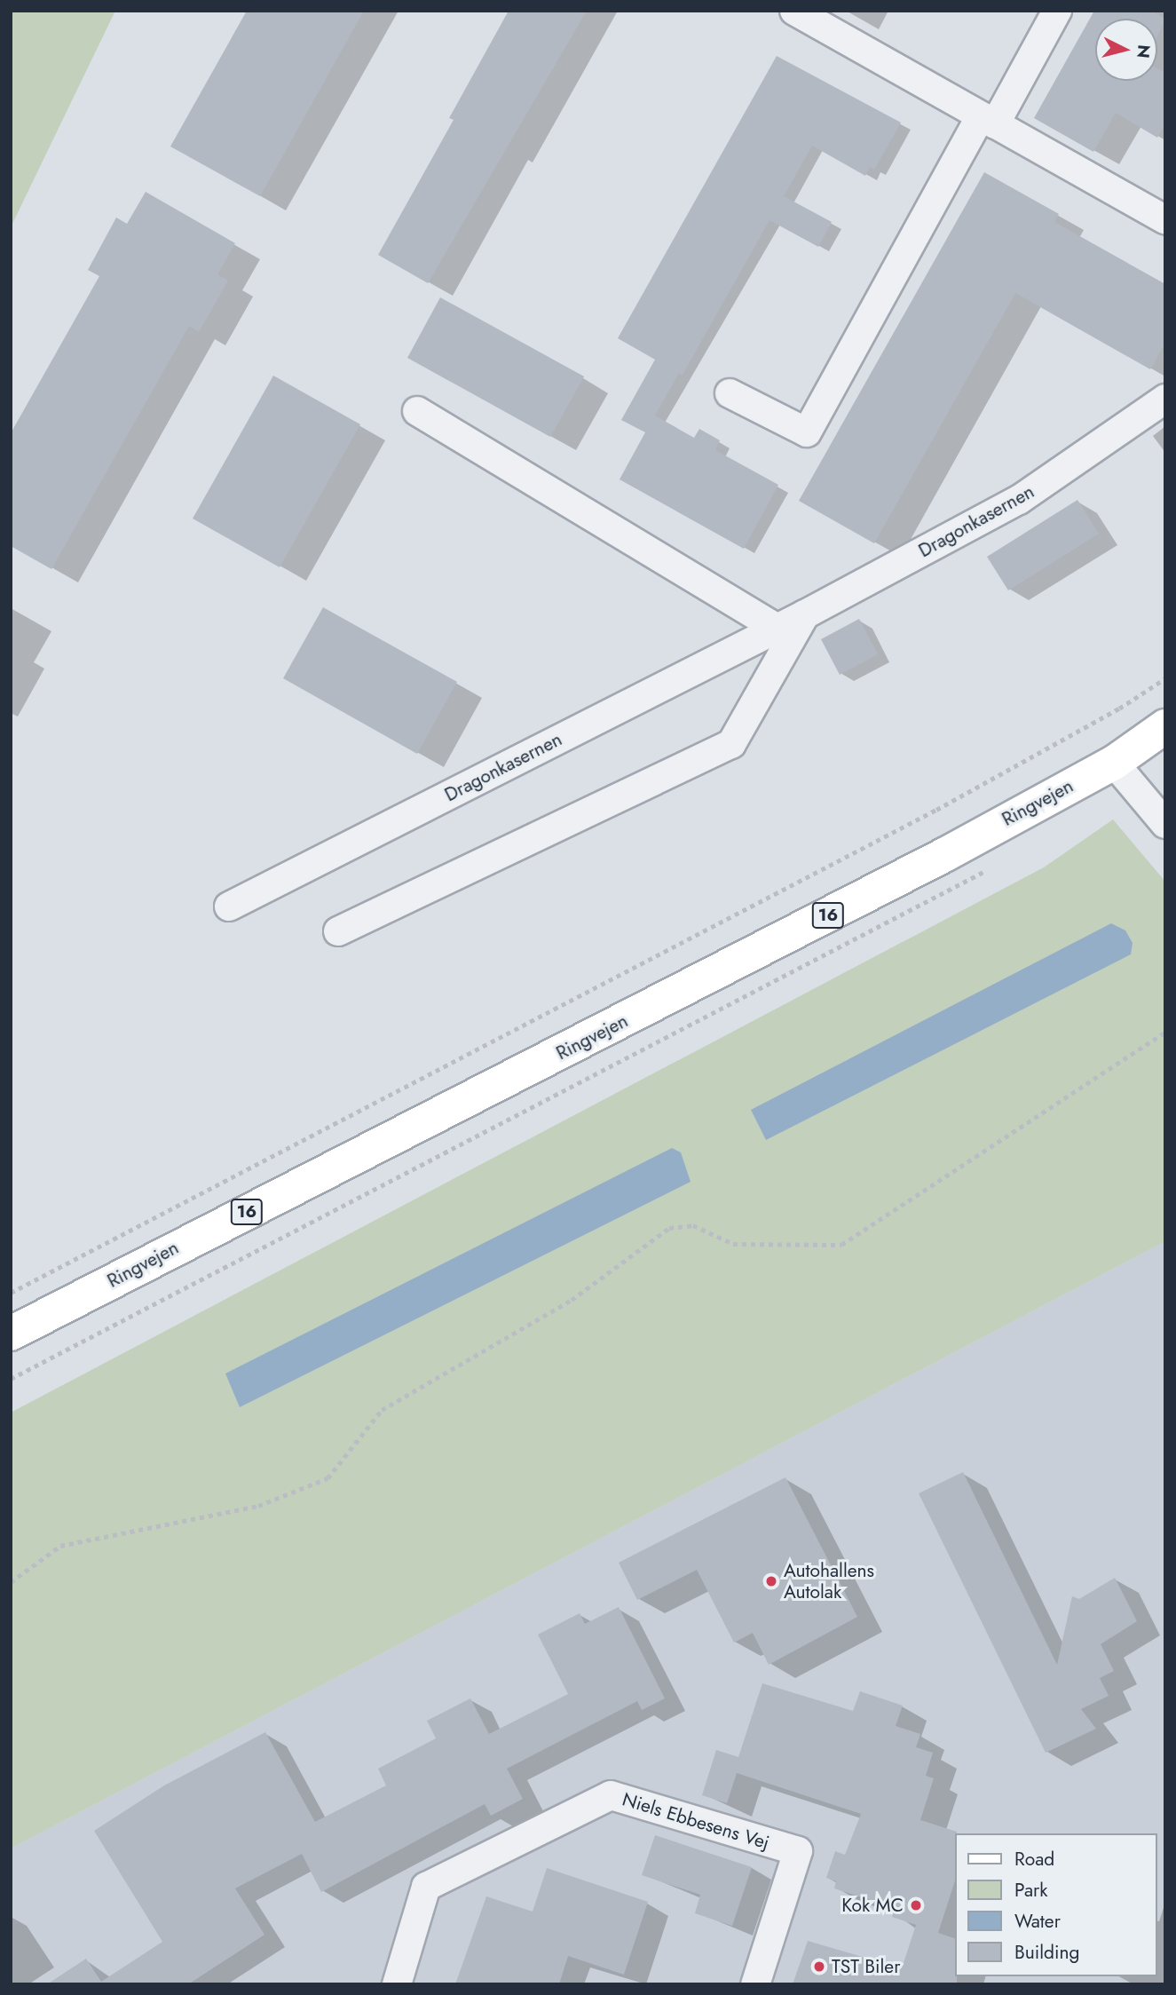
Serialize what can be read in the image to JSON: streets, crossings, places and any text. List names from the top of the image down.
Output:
{
  "streets": {
    "main road": ["Ringvejen", "16"],
    "street": ["Dragonkasernen", "Niels Ebbesens Vej"]
  },
  "places": ["Autohallens Autolak", "Kok MC", "TST Biler"],
  "legend": [
    "Road",
    "Park",
    "Water",
    "Building"
  ],
  "north": "right"
}
